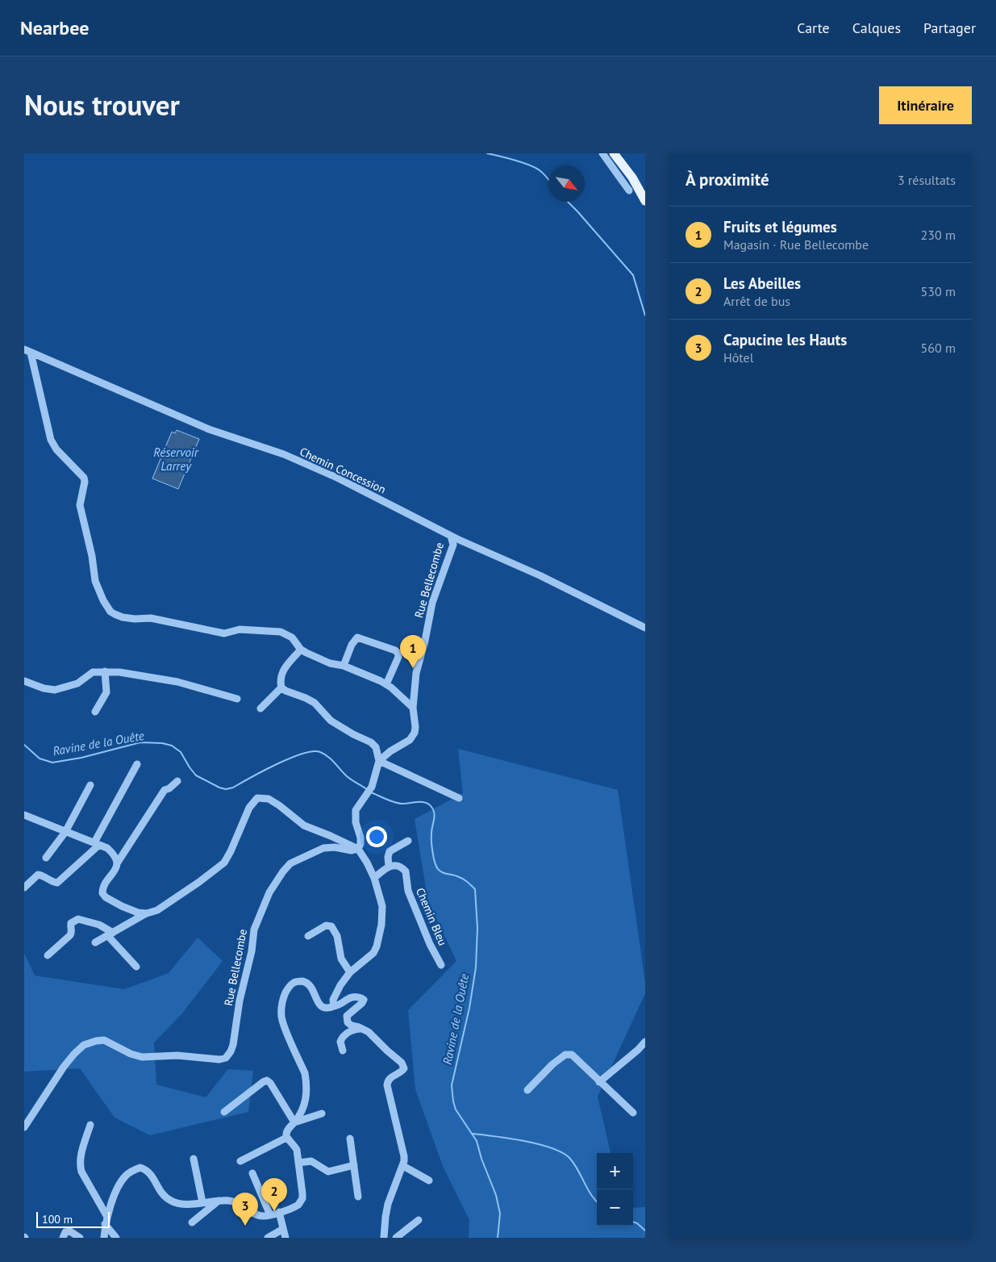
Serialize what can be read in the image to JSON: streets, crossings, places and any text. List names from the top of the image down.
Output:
{
  "streets": {
    "street": ["Chemin Concession", "Rue Bellecombe", "Chemin Bleu"]
  },
  "crossings": [
    ["Chemin Concession", "Rue Bellecombe"]
  ],
  "water": ["Réservoir Larrey", "Ravine de la Ouête"],
  "scale_bar": "100 m",
  "north": "bottom right",
  "page": {
    "header": "Nearbee",
    "nav": ["Carte", "Calques", "Partager"],
    "title": "Nous trouver",
    "buttons": "Itinéraire",
    "heading": ["À proximité", "3 résultats"],
    "list": [
      {
        "mark": "1",
        "name": "Fruits et légumes",
        "note": "Magasin · Rue Bellecombe",
        "value": "230 m"
      },
      {
        "mark": "2",
        "name": "Les Abeilles",
        "note": "Arrêt de bus",
        "value": "530 m"
      },
      {
        "mark": "3",
        "name": "Capucine les Hauts",
        "note": "Hôtel",
        "value": "560 m"
      }
    ],
    "pins": ["1", "2", "3"],
    "map_buttons": ["+", "−"],
    "scale": "100 m"
  }
}
